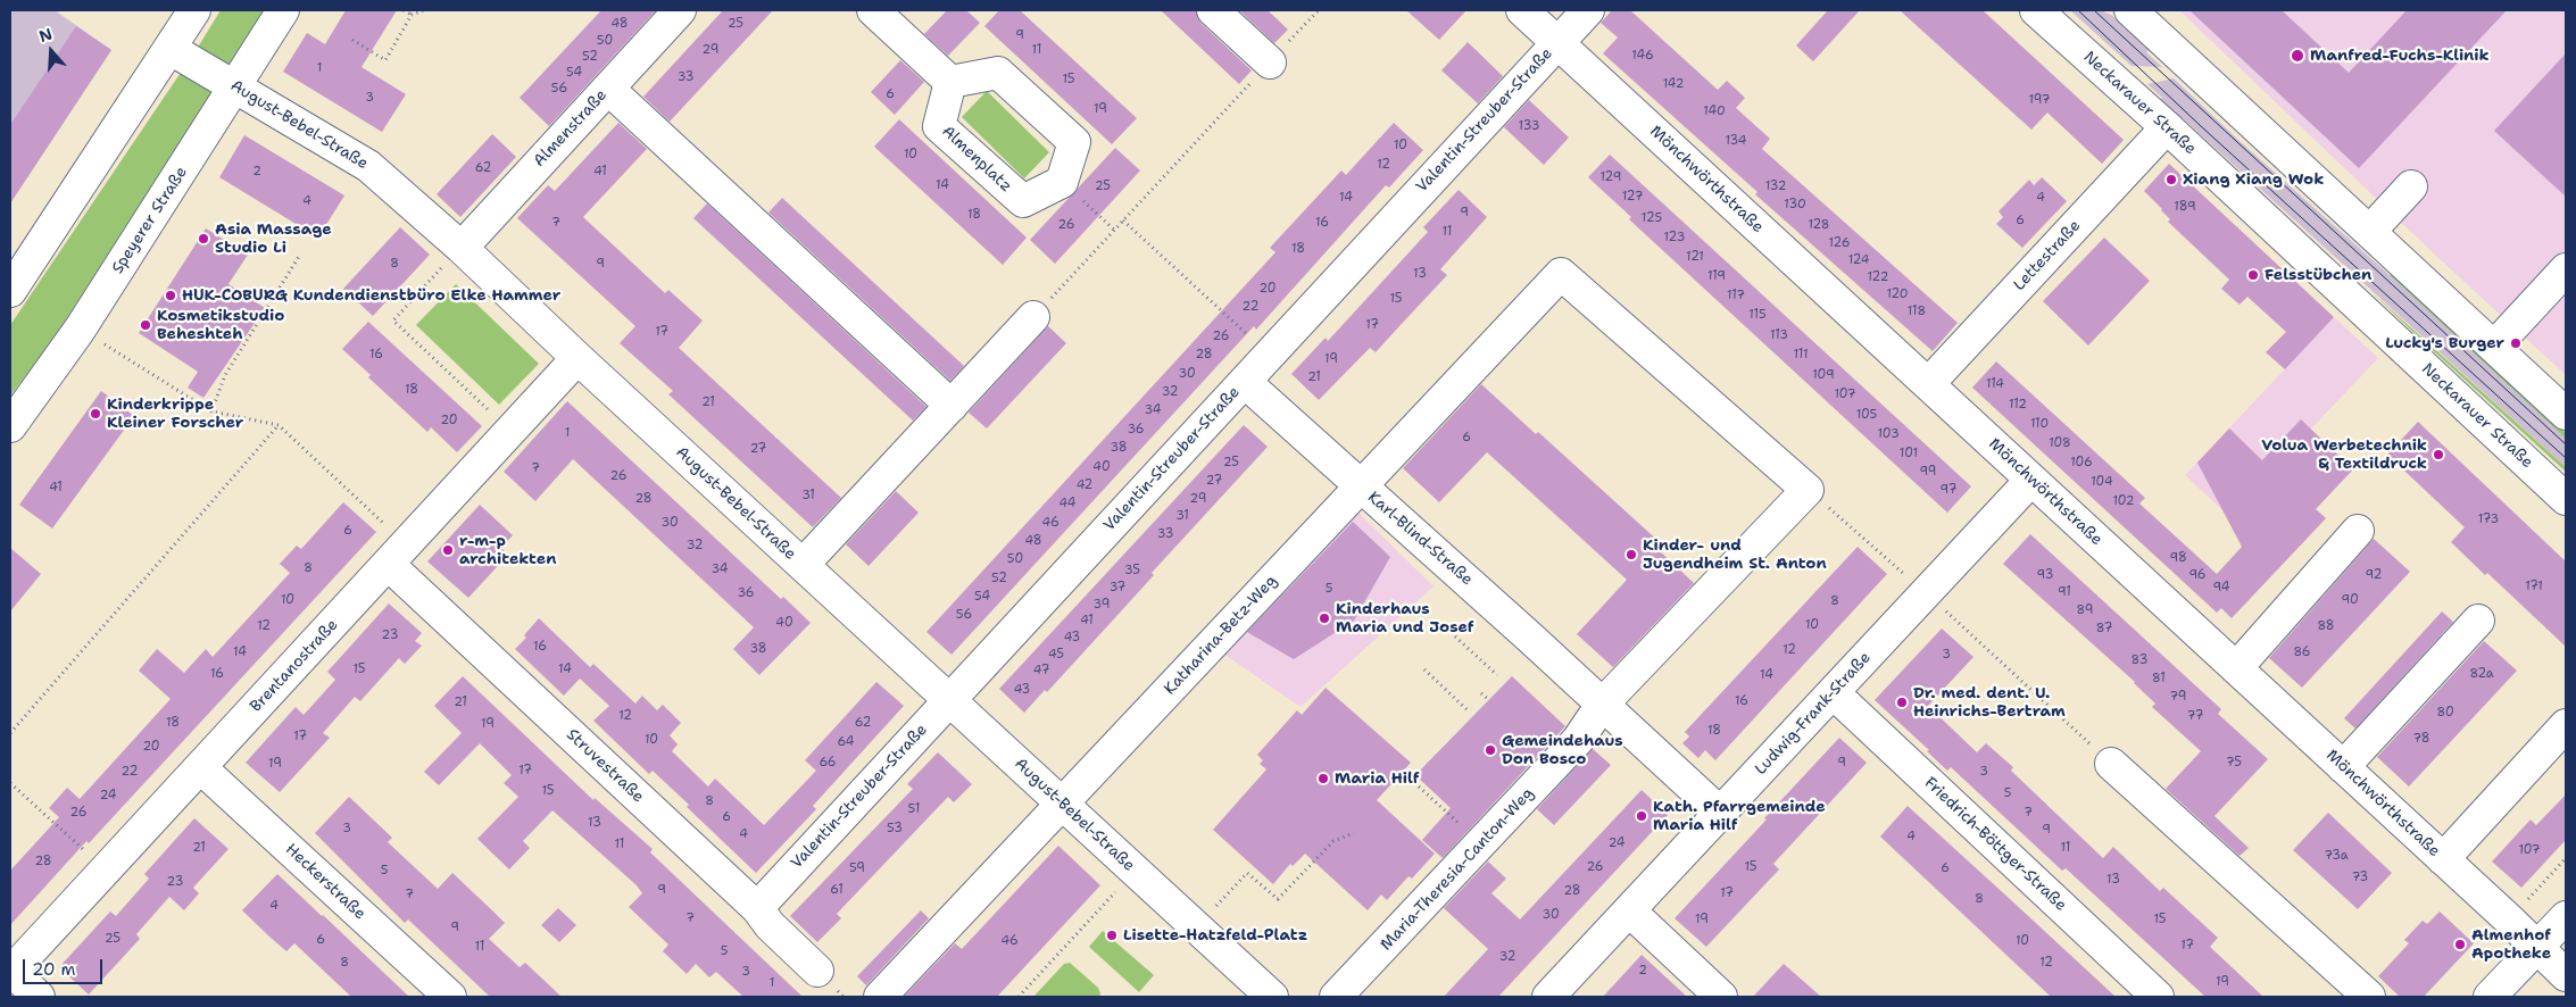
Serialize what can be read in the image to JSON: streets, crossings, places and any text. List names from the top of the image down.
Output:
{
  "streets": {
    "street": [
      "Neckarauer Straße",
      "Valentin-Streuber-Straße",
      "August-Bebel-Straße",
      "Almenstraße",
      "Almenplatz",
      "Mönchwörthstraße",
      "Speyerer Straße",
      "Lettestraße",
      "Karl-Blind-Straße",
      "Katharina-Betz-Weg",
      "Brentanostraße",
      "Ludwig-Frank-Straße",
      "Struvestraße",
      "Friedrich-Böttger-Straße",
      "Maria-Theresia-Canton-Weg",
      "Heckerstraße"
    ]
  },
  "crossings": [
    ["Neckarauer Straße", "Lettestraße"],
    ["Valentin-Streuber-Straße", "August-Bebel-Straße"],
    ["Valentin-Streuber-Straße", "Mönchwörthstraße"],
    ["Valentin-Streuber-Straße", "Karl-Blind-Straße"],
    ["Valentin-Streuber-Straße", "Struvestraße"],
    ["August-Bebel-Straße", "Almenstraße"],
    ["August-Bebel-Straße", "Speyerer Straße"],
    ["August-Bebel-Straße", "Katharina-Betz-Weg"],
    ["August-Bebel-Straße", "Brentanostraße"],
    ["Mönchwörthstraße", "Lettestraße"],
    ["Mönchwörthstraße", "Ludwig-Frank-Straße"],
    ["Karl-Blind-Straße", "Katharina-Betz-Weg"],
    ["Karl-Blind-Straße", "Ludwig-Frank-Straße"],
    ["Karl-Blind-Straße", "Maria-Theresia-Canton-Weg"],
    ["Katharina-Betz-Weg", "Maria-Theresia-Canton-Weg"],
    ["Brentanostraße", "Struvestraße"],
    ["Brentanostraße", "Heckerstraße"],
    ["Ludwig-Frank-Straße", "Friedrich-Böttger-Straße"]
  ],
  "places": [
    "Manfred-Fuchs-Klinik",
    "Xiang Xiang Wok",
    "Asia Massage Studio Li",
    "Felsstübchen",
    "HUK-COBURG Kundendienstbüro Elke Hammer",
    "Kosmetikstudio Beheshteh",
    "Lucky's Burger",
    "Kinderkrippe Kleiner Forscher",
    "Volua Werbetechnik & Textildruck",
    "r-m-p architekten",
    "Kinder- und Jugendheim St. Anton",
    "Kinderhaus Maria und Josef",
    "Dr. med. dent. U. Heinrichs-Bertram",
    "Gemeindehaus Don Bosco",
    "Maria Hilf",
    "Kath. Pfarrgemeinde Maria Hilf",
    "Lisette-Hatzfeld-Platz",
    "Almenhof Apotheke"
  ],
  "house_numbers": [
    "48",
    "25",
    "9",
    "50",
    "29",
    "11",
    "146",
    "52",
    "1",
    "54",
    "33",
    "15",
    "142",
    "56",
    "6",
    "3",
    "197",
    "19",
    "140",
    "133",
    "134",
    "10",
    "10",
    "12",
    "62",
    "2",
    "41",
    "129",
    "14",
    "25",
    "132",
    "127",
    "14",
    "4",
    "4",
    "130",
    "189",
    "9",
    "18",
    "125",
    "6",
    "7",
    "16",
    "26",
    "128",
    "11",
    "123",
    "126",
    "18",
    "121",
    "124",
    "8",
    "9",
    "13",
    "119",
    "122",
    "20",
    "120",
    "117",
    "15",
    "22",
    "118",
    "115",
    "17",
    "17",
    "113",
    "26",
    "16",
    "28",
    "111",
    "19",
    "30",
    "109",
    "21",
    "114",
    "18",
    "32",
    "107",
    "21",
    "112",
    "34",
    "105",
    "20",
    "110",
    "36",
    "1",
    "103",
    "6",
    "108",
    "38",
    "27",
    "101",
    "25",
    "106",
    "40",
    "7",
    "99",
    "26",
    "27",
    "104",
    "42",
    "41",
    "97",
    "31",
    "28",
    "29",
    "102",
    "44",
    "31",
    "173",
    "30",
    "46",
    "6",
    "33",
    "48",
    "32",
    "98",
    "50",
    "8",
    "34",
    "35",
    "93",
    "96",
    "92",
    "52",
    "171",
    "37",
    "94",
    "5",
    "91",
    "36",
    "54",
    "10",
    "90",
    "8",
    "39",
    "89",
    "56",
    "41",
    "40",
    "10",
    "12",
    "88",
    "87",
    "23",
    "43",
    "16",
    "38",
    "12",
    "14",
    "86",
    "45",
    "3",
    "83",
    "15",
    "14",
    "47",
    "16",
    "82a",
    "14",
    "81",
    "43",
    "79",
    "16",
    "21",
    "80",
    "12",
    "77",
    "18",
    "62",
    "19",
    "18",
    "17",
    "78",
    "10",
    "64",
    "20",
    "66",
    "9",
    "75",
    "19",
    "17",
    "22",
    "3",
    "15",
    "5",
    "24",
    "8",
    "51",
    "26",
    "7",
    "6",
    "13",
    "3",
    "53",
    "9",
    "4",
    "4",
    "24",
    "11",
    "21",
    "11",
    "107",
    "73a",
    "28",
    "26",
    "15",
    "59",
    "6",
    "5",
    "73",
    "13",
    "23",
    "9",
    "61",
    "28",
    "17",
    "7",
    "8",
    "4",
    "30",
    "7",
    "19",
    "15",
    "9",
    "25",
    "6",
    "46",
    "10",
    "17",
    "11",
    "5",
    "32",
    "8",
    "12",
    "2",
    "3",
    "19",
    "1"
  ],
  "scale_bar": "20 m",
  "north": "top"
}
